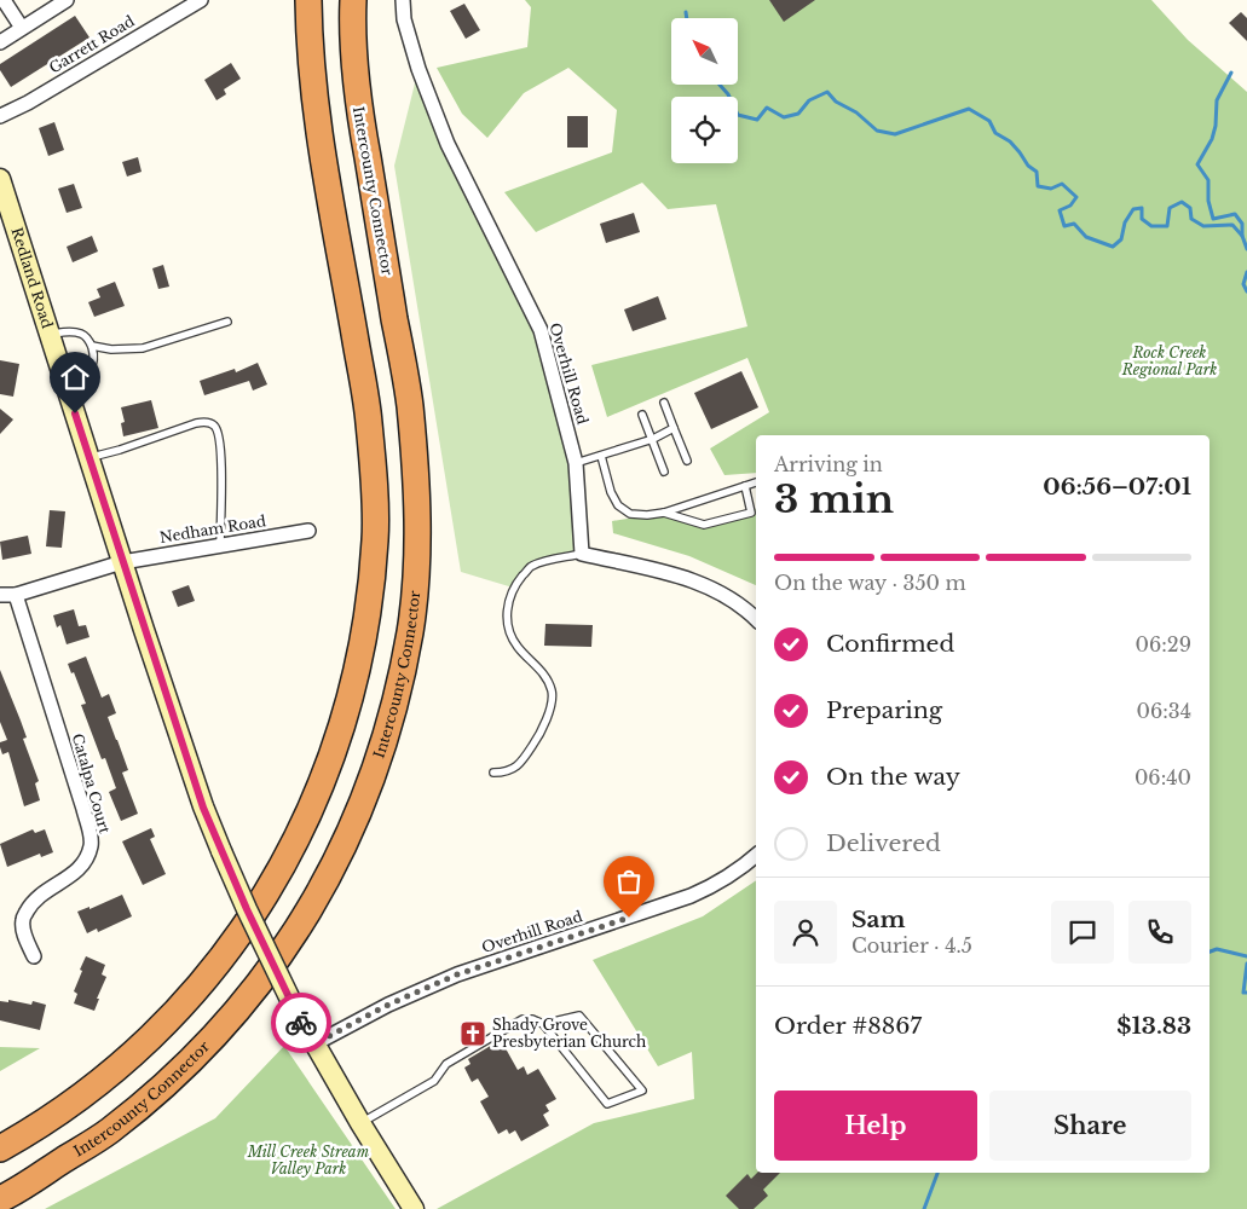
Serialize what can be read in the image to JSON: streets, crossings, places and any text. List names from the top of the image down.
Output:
{
  "streets": {
    "highway": ["Intercounty Connector"],
    "main road": ["Redland Road"],
    "street": [
      "Garrett Road",
      "Overhill Road",
      "Nedham Road",
      "Catalpa Court"
    ]
  },
  "crossings": [
    ["Redland Road", "Overhill Road"],
    ["Redland Road", "Nedham Road"],
    ["Nedham Road", "Catalpa Court"]
  ],
  "parks": ["Rock Creek Regional Park", "Mill Creek Stream Valley Park"],
  "places": {
    "church": ["Shady Grove Presbyterian Church"]
  },
  "north": "top left",
  "page": {
    "heading": ["3 min", "Arriving in", "06:56–07:01"],
    "panel": [
      "Sam",
      "Courier · 4.5",
      "Order #8867",
      "$13.83"
    ],
    "bar": "On the way · 350 m",
    "list": [
      ["Confirmed", "06:29"],
      ["Preparing", "06:34"],
      ["On the way", "06:40"],
      "Delivered"
    ],
    "buttons": ["Help", "Share"]
  }
}
